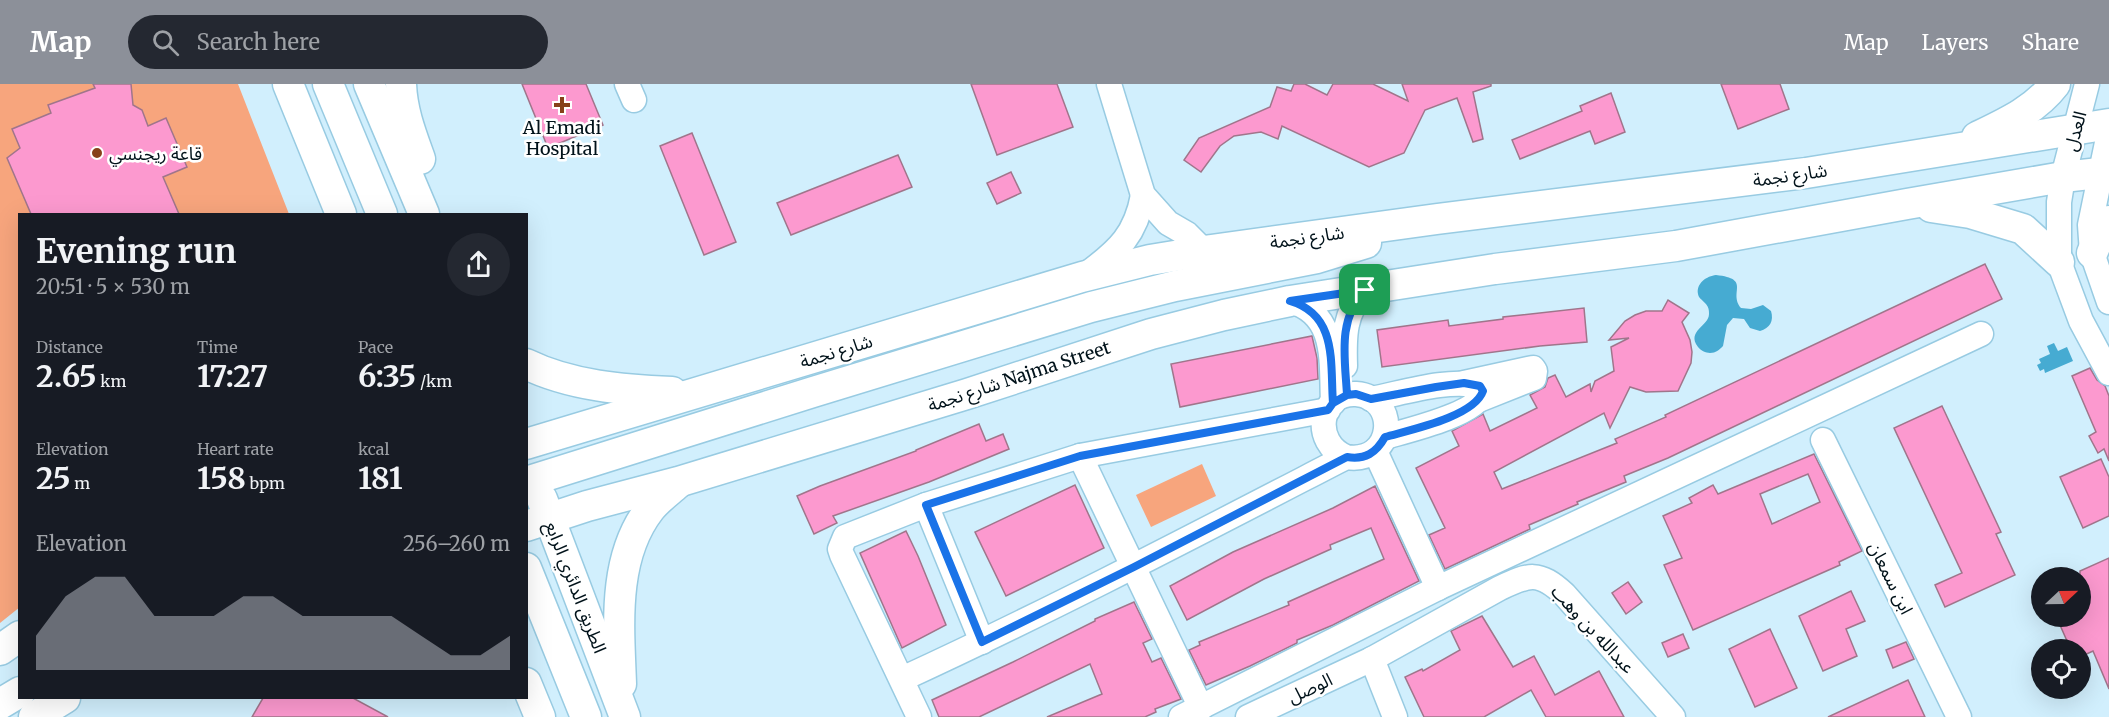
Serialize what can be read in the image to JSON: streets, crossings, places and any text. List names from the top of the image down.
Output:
{
  "streets": {
    "main road": ["شارع نجمة", "شارع نجمة Najma Street", "الطريق الدائري الرابع"],
    "street": [
      "العدل",
      "ابن سمعان",
      "عبدالله بن وهب",
      "الوصل"
    ]
  },
  "crossings": [
    ["العدل", "شارع نجمة"],
    ["عبدالله بن وهب", "الوصل"]
  ],
  "places": {
    "health": ["Al Emadi Hospital"],
    "other": ["قاعة ريجنسي"]
  },
  "north": "right",
  "page": {
    "header": "Map",
    "search": "Search here",
    "nav": ["Map", "Layers", "Share"],
    "heading": ["Evening run", "20:51 · 5 × 530 m"],
    "stats": [
      ["Distance", "2.65 km"],
      ["Time", "17:27"],
      ["Pace", "6:35 /km"],
      ["Elevation", "25 m"],
      ["Heart rate", "158 bpm"],
      ["kcal", "181"]
    ],
    "chart": ["Elevation", "256–260 m"]
  }
}
